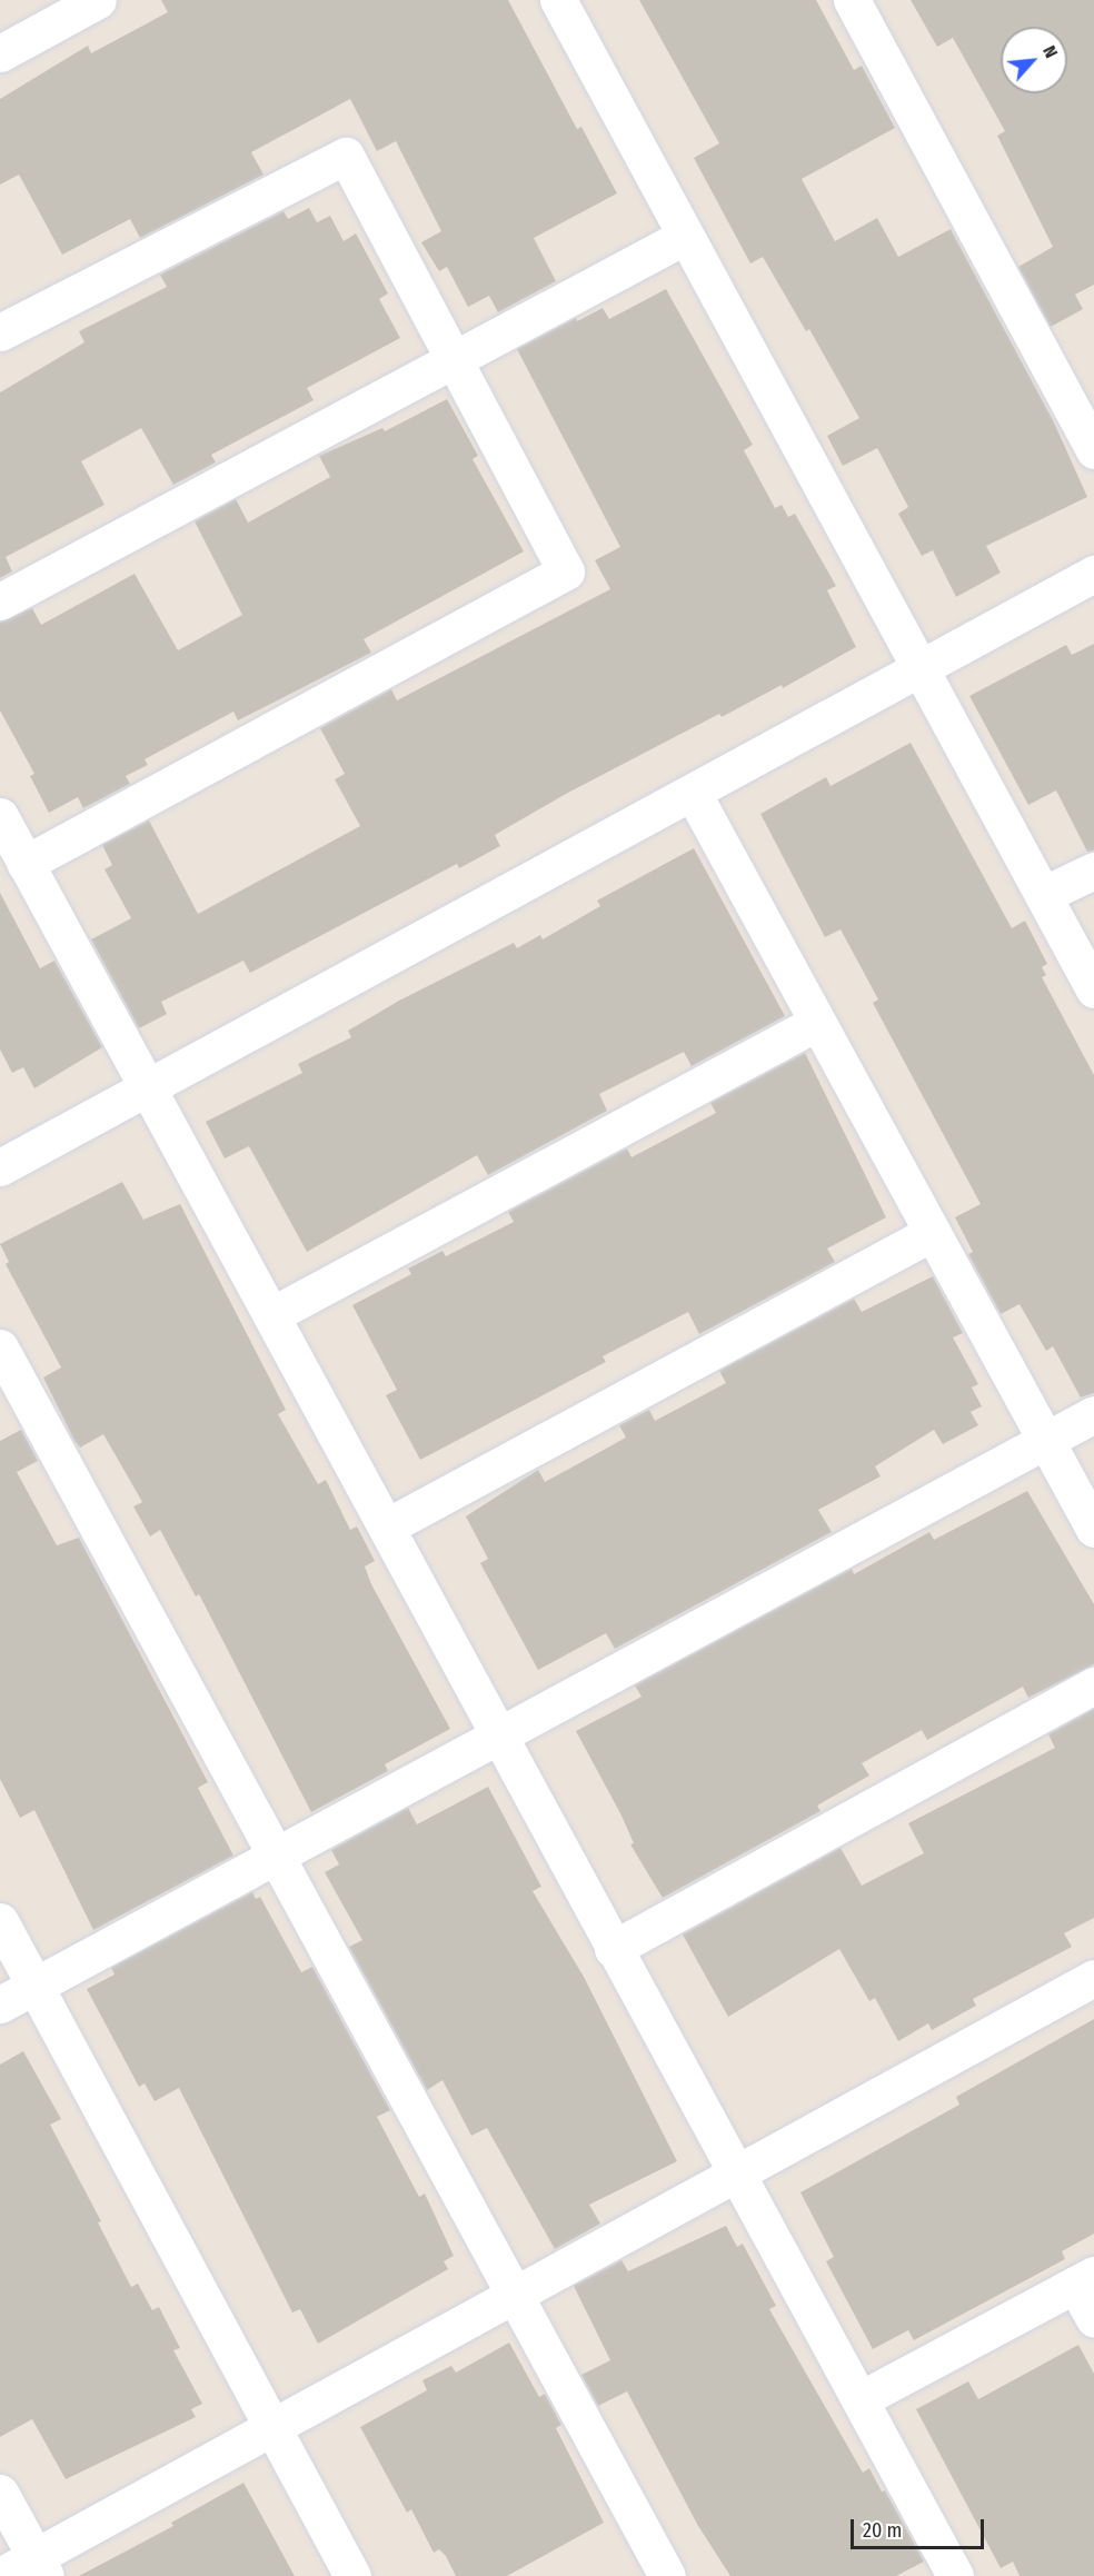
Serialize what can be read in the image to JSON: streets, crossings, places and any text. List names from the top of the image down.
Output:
{
  "scale_bar": "20 m",
  "north": "top right"
}
